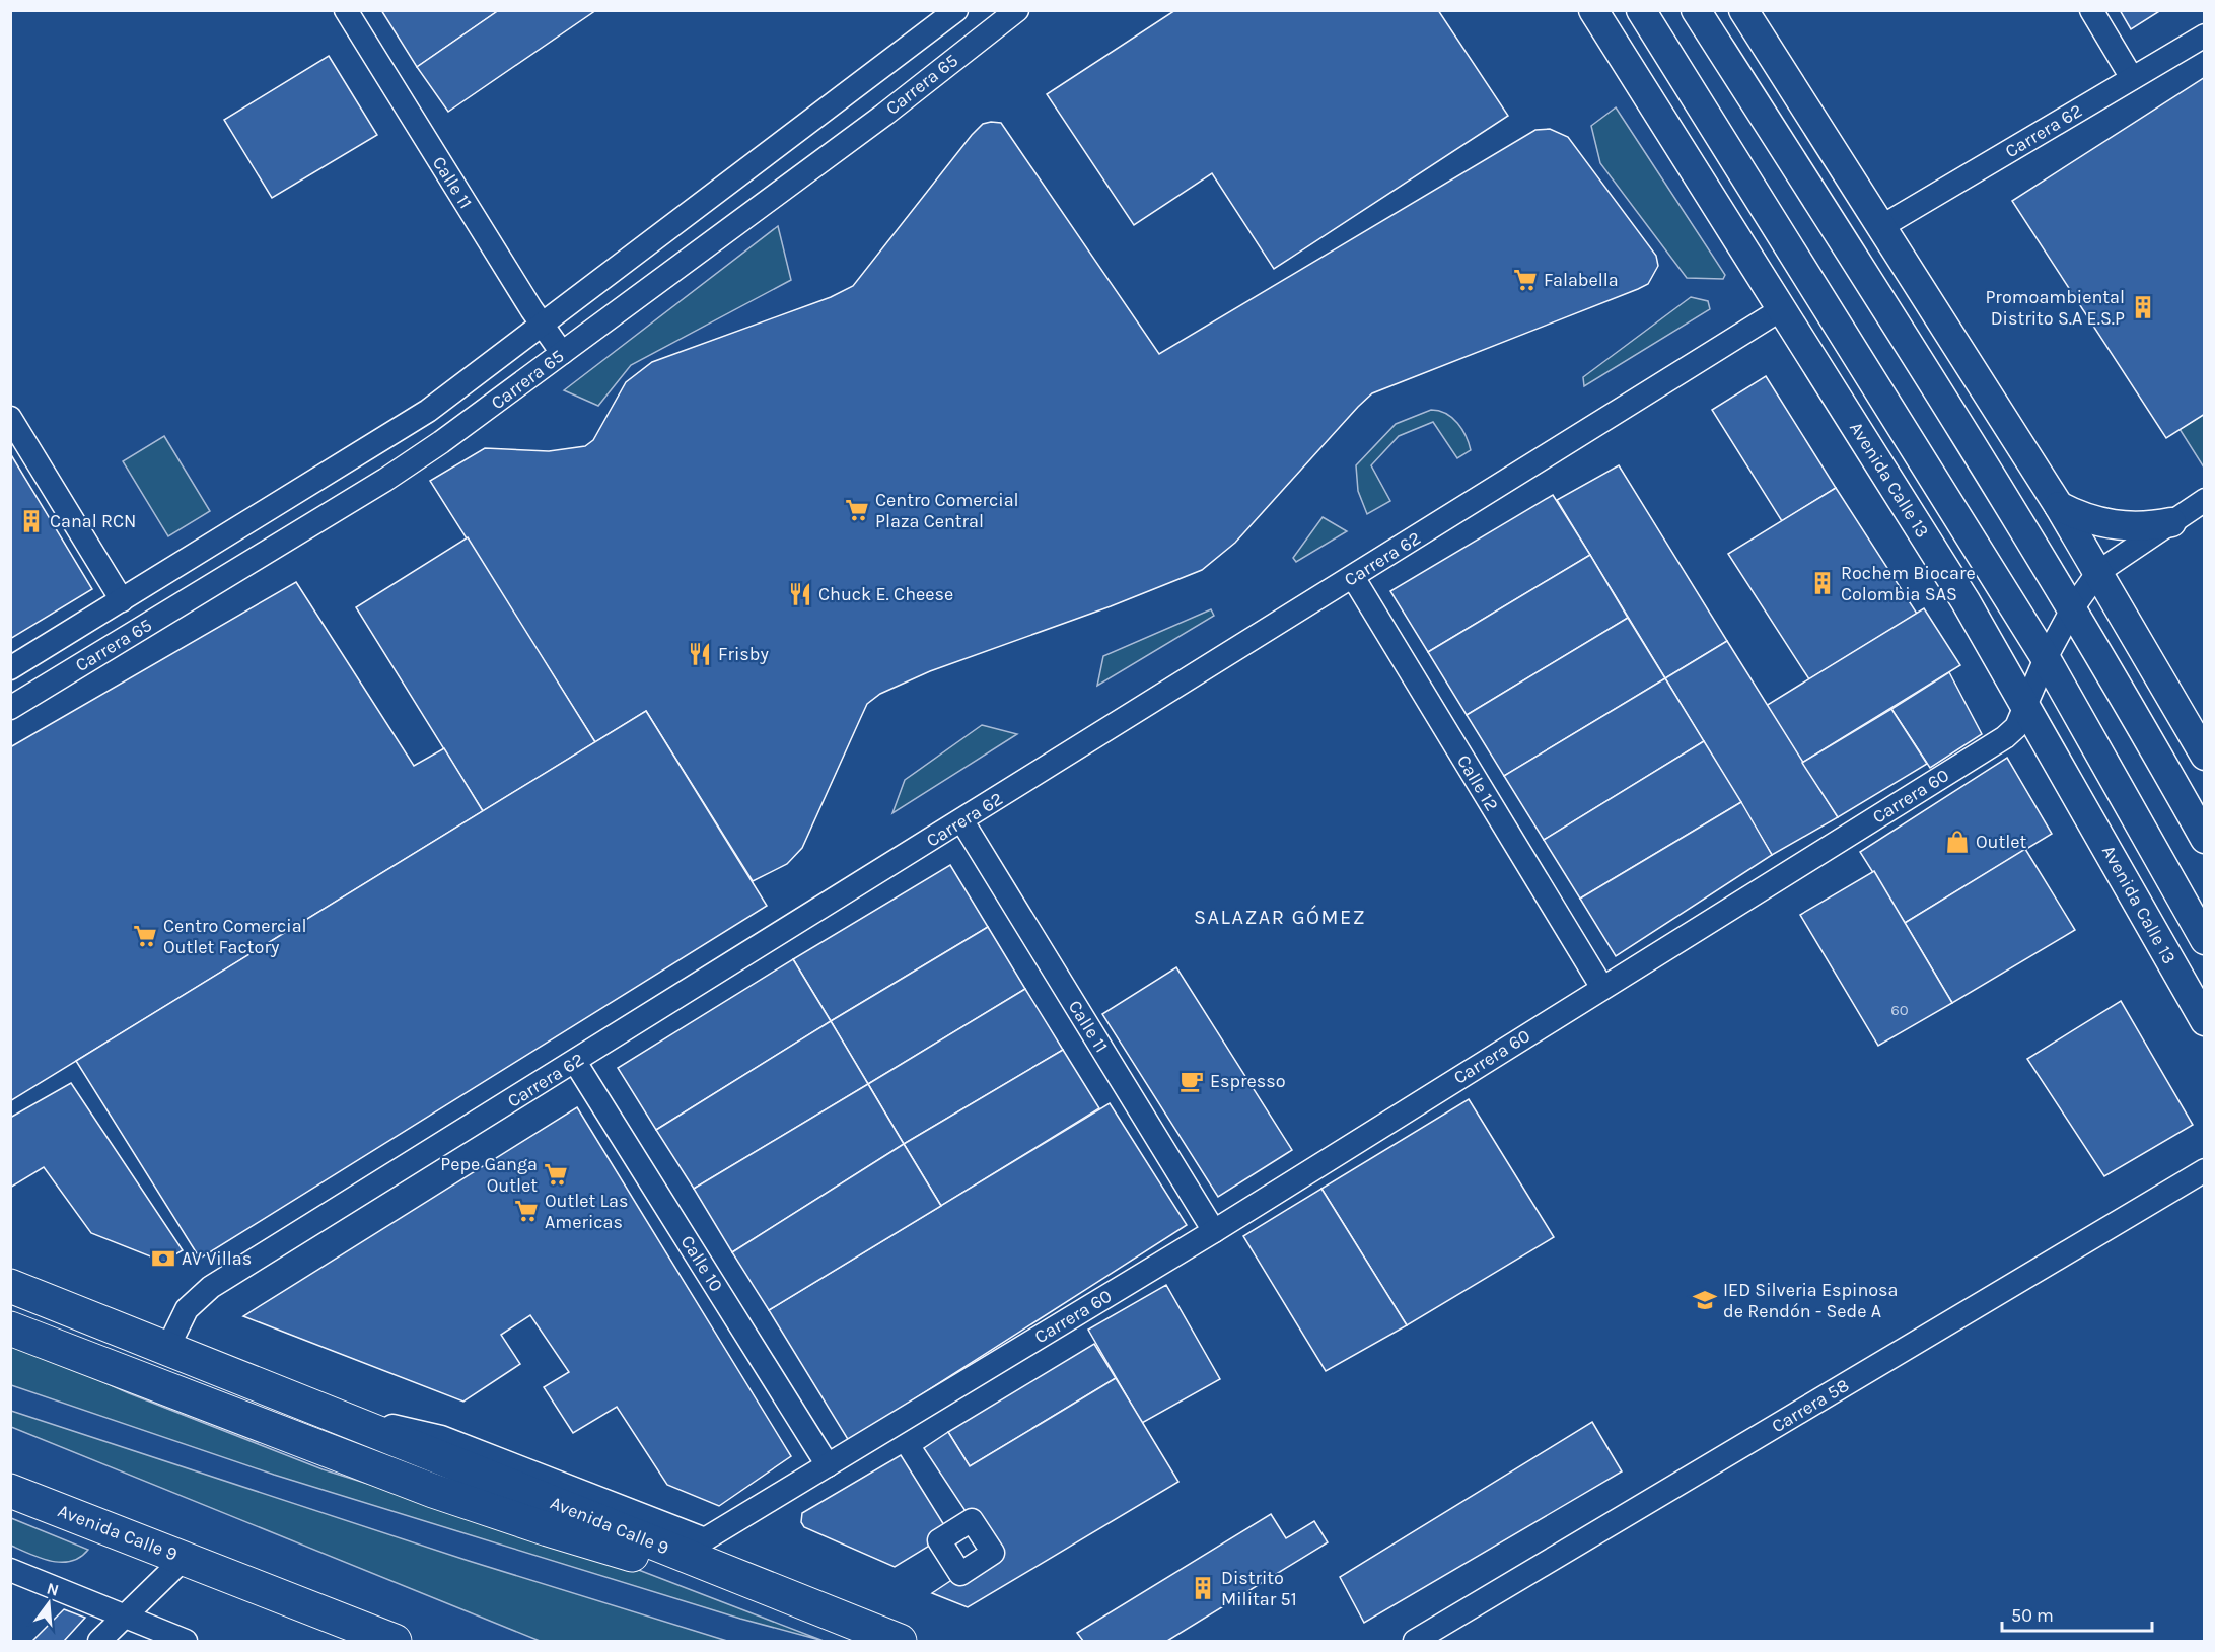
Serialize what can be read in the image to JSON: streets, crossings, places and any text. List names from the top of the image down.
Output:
{
  "streets": {
    "highway": ["Avenida Calle 9"],
    "main road": ["Avenida Calle 13"],
    "street": [
      "Carrera 65",
      "Carrera 62",
      "Calle 11",
      "Calle 12",
      "Carrera 60",
      "Calle 10",
      "Carrera 58"
    ]
  },
  "crossings": [
    ["Carrera 65", "Calle 11"],
    ["Carrera 62", "Calle 11"],
    ["Carrera 62", "Avenida Calle 13"],
    ["Carrera 62", "Calle 12"],
    ["Carrera 62", "Calle 10"],
    ["Carrera 62", "Avenida Calle 9"],
    ["Calle 11", "Carrera 60"],
    ["Avenida Calle 13", "Carrera 60"],
    ["Calle 12", "Carrera 60"],
    ["Carrera 60", "Calle 10"],
    ["Carrera 60", "Avenida Calle 9"]
  ],
  "districts": ["SALAZAR GÓMEZ"],
  "places": {
    "supermarket": [
      "Falabella",
      "Centro Comercial Plaza Central",
      "Centro Comercial Outlet Factory",
      "Pepe Ganga Outlet",
      "Outlet Las Americas"
    ],
    "building": [
      "Promoambiental Distrito S.A E.S.P",
      "Canal RCN",
      "Rochem Biocare Colombia SAS",
      "Distrito Militar 51"
    ],
    "restaurant": ["Chuck E. Cheese", "Frisby"],
    "shop": ["Outlet"],
    "cafe": ["Espresso"],
    "bank": ["AV Villas"],
    "school or university": ["IED Silveria Espinosa de Rendón - Sede A"]
  },
  "house_numbers": ["60"],
  "scale_bar": "50 m",
  "north": "top"
}
